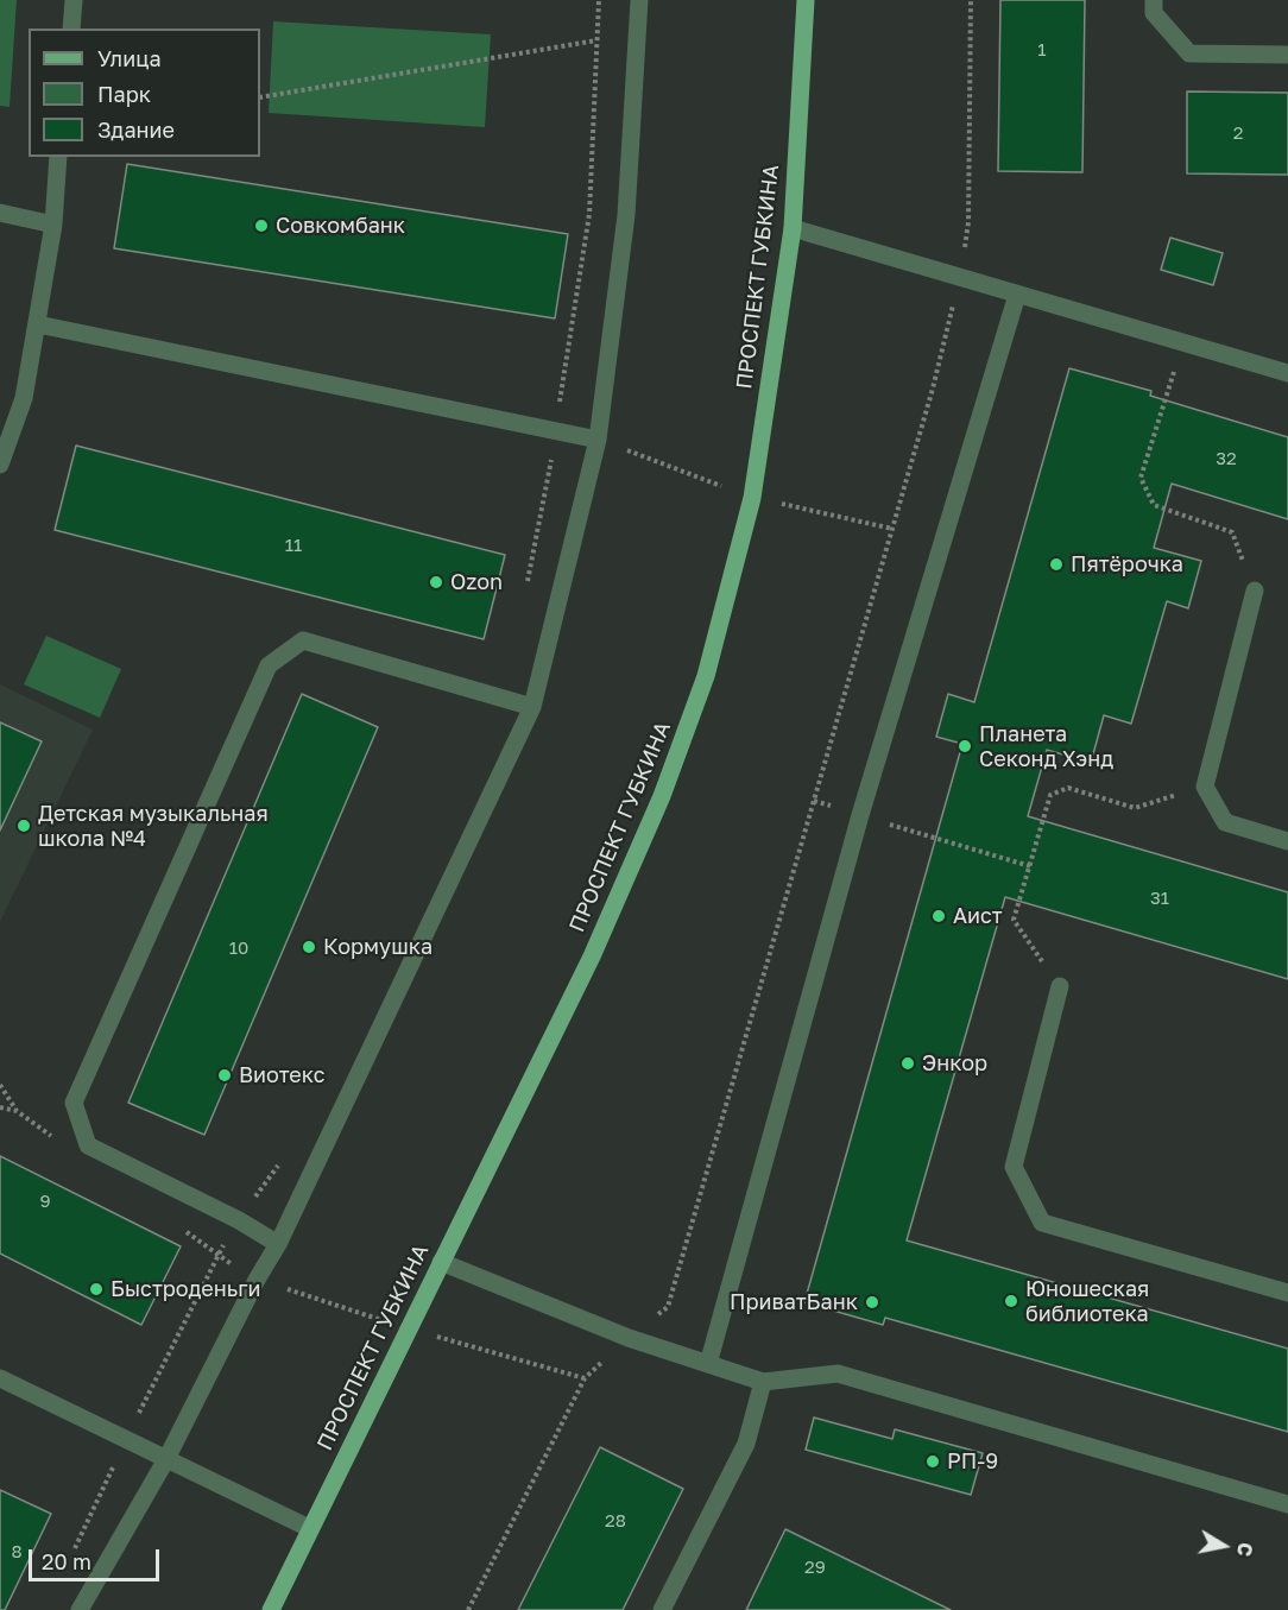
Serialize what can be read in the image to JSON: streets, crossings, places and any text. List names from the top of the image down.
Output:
{
  "streets": {
    "main road": ["ПРОСПЕКТ ГУБКИНА"]
  },
  "places": [
    "Совкомбанк",
    "Пятёрочка",
    "Ozon",
    "Планета Секонд Хэнд",
    "Детская музыкальная школа №4",
    "Аист",
    "Кормушка",
    "Энкор",
    "Виотекс",
    "Быстроденьги",
    "Юношеская библиотека",
    "ПриватБанк",
    "РП-9"
  ],
  "house_numbers": [
    "1",
    "2",
    "32",
    "11",
    "31",
    "10",
    "9",
    "28",
    "8",
    "29"
  ],
  "legend": ["Улица", "Парк", "Здание"],
  "scale_bar": "20 m",
  "north": "right"
}
